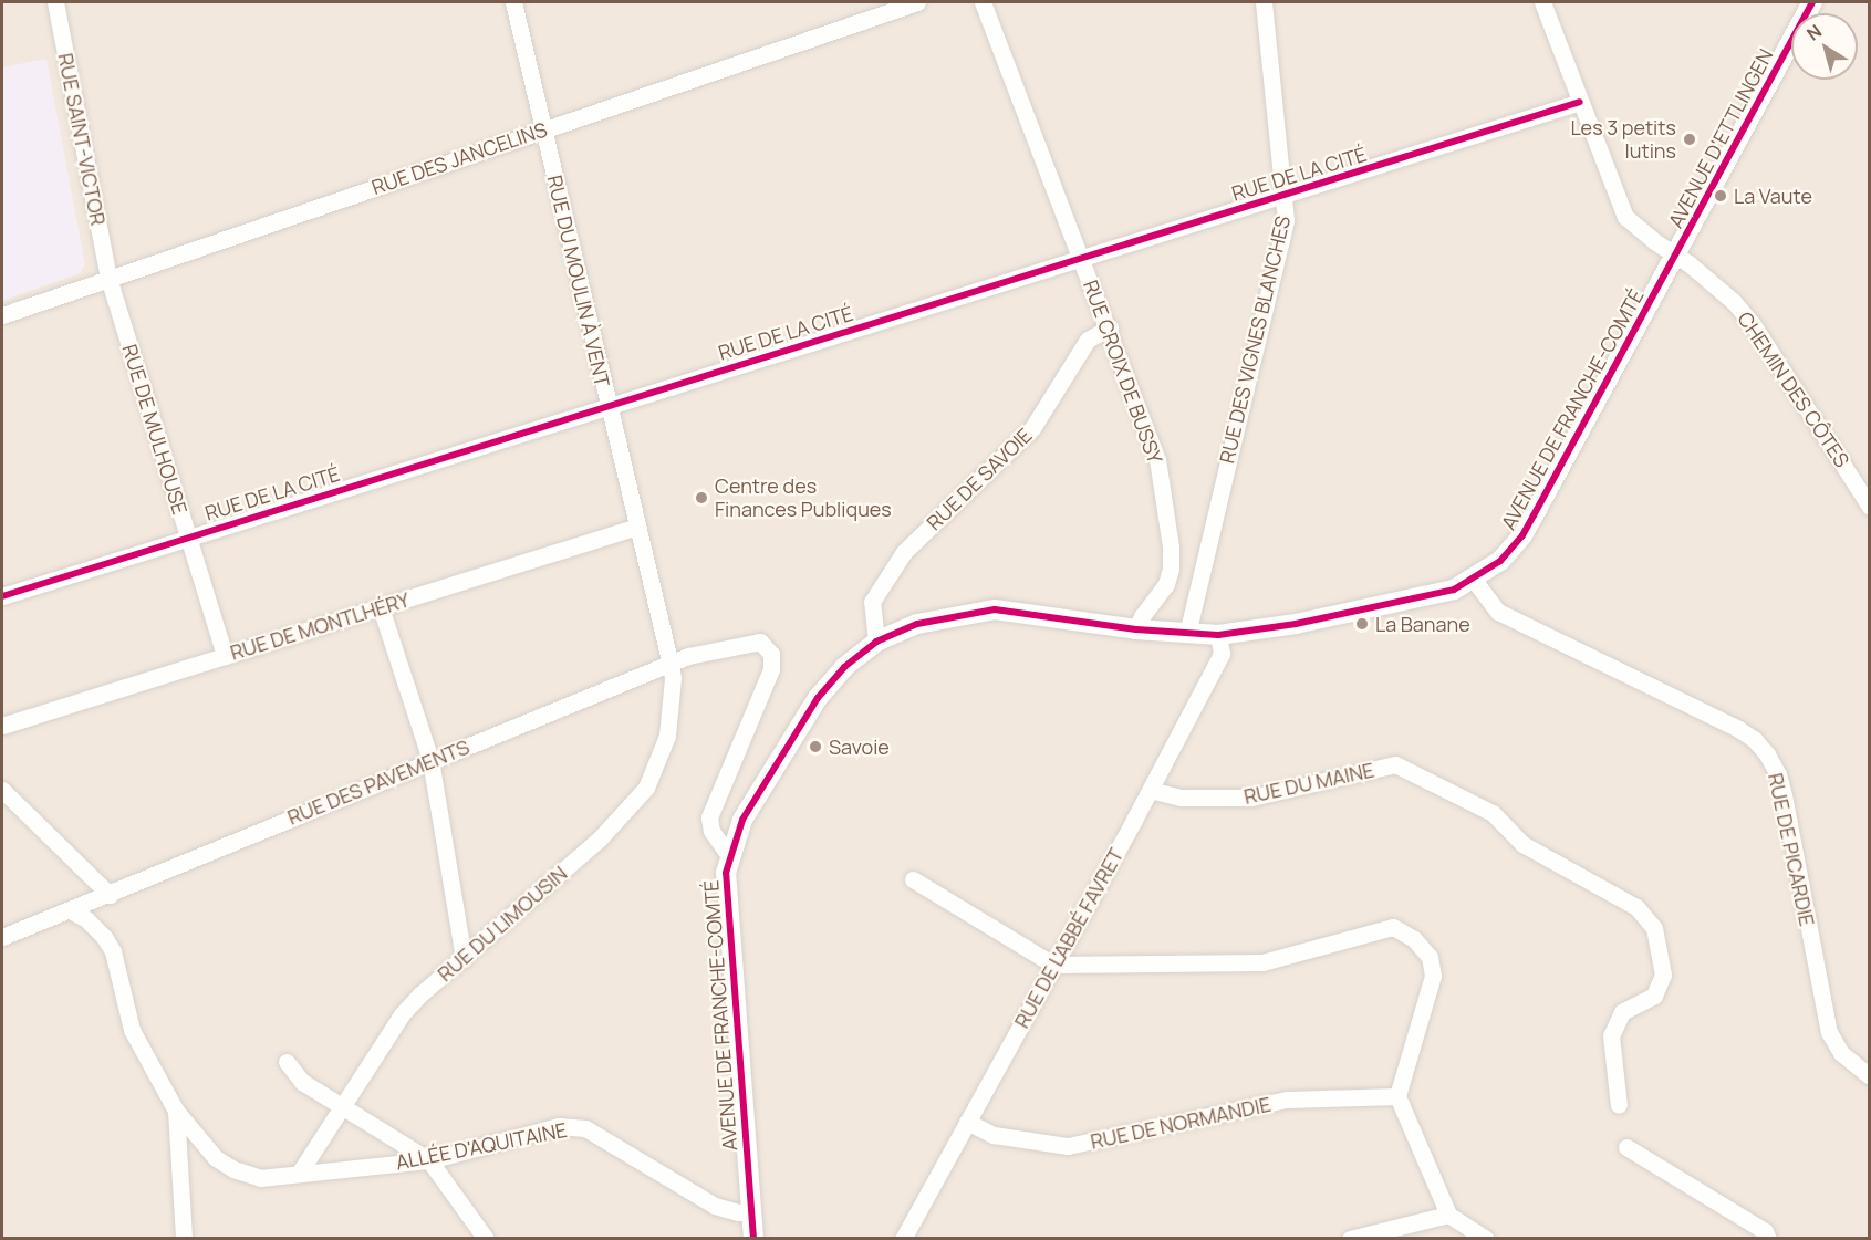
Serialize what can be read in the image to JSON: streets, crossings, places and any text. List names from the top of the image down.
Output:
{
  "streets": {
    "street": [
      "AVENUE D'ETTLINGEN",
      "RUE SAINT-VICTOR",
      "RUE DES JANCELINS",
      "RUE DE LA CITÉ",
      "RUE DU MOULIN À VENT",
      "RUE DES VIGNES BLANCHES",
      "RUE CROIX DE BUSSY",
      "CHEMIN DES CÔTES",
      "AVENUE DE FRANCHE-COMTÉ",
      "RUE DE MULHOUSE",
      "RUE DE SAVOIE",
      "RUE DE MONTLHÉRY",
      "RUE DES PAVEMENTS",
      "RUE DU MAINE",
      "RUE DE PICARDIE",
      "RUE DU LIMOUSIN",
      "RUE DE L'ABBÉ FAVRET",
      "RUE DE NORMANDIE",
      "ALLÉE D'AQUITAINE"
    ]
  },
  "crossings": [
    ["AVENUE D'ETTLINGEN", "CHEMIN DES CÔTES"],
    ["AVENUE D'ETTLINGEN", "AVENUE DE FRANCHE-COMTÉ"],
    ["RUE SAINT-VICTOR", "RUE DES JANCELINS"],
    ["RUE SAINT-VICTOR", "RUE DE MULHOUSE"],
    ["RUE DES JANCELINS", "RUE DU MOULIN À VENT"],
    ["RUE DES JANCELINS", "RUE DE MULHOUSE"],
    ["RUE DE LA CITÉ", "RUE DU MOULIN À VENT"],
    ["RUE DE LA CITÉ", "RUE DES VIGNES BLANCHES"],
    ["RUE DE LA CITÉ", "RUE CROIX DE BUSSY"],
    ["RUE DE LA CITÉ", "CHEMIN DES CÔTES"],
    ["RUE DE LA CITÉ", "RUE DE MULHOUSE"],
    ["RUE DU MOULIN À VENT", "RUE DE MONTLHÉRY"],
    ["RUE DU MOULIN À VENT", "RUE DES PAVEMENTS"],
    ["RUE DU MOULIN À VENT", "RUE DU LIMOUSIN"],
    ["RUE DES VIGNES BLANCHES", "AVENUE DE FRANCHE-COMTÉ"],
    ["RUE CROIX DE BUSSY", "AVENUE DE FRANCHE-COMTÉ"],
    ["RUE CROIX DE BUSSY", "RUE DE SAVOIE"],
    ["CHEMIN DES CÔTES", "AVENUE DE FRANCHE-COMTÉ"],
    ["AVENUE DE FRANCHE-COMTÉ", "RUE DE SAVOIE"],
    ["AVENUE DE FRANCHE-COMTÉ", "RUE DES PAVEMENTS"],
    ["AVENUE DE FRANCHE-COMTÉ", "RUE DE PICARDIE"],
    ["AVENUE DE FRANCHE-COMTÉ", "RUE DE L'ABBÉ FAVRET"],
    ["AVENUE DE FRANCHE-COMTÉ", "ALLÉE D'AQUITAINE"],
    ["RUE DE MULHOUSE", "RUE DE MONTLHÉRY"],
    ["RUE DES PAVEMENTS", "RUE DU LIMOUSIN"],
    ["RUE DU MAINE", "RUE DE L'ABBÉ FAVRET"],
    ["RUE DU LIMOUSIN", "ALLÉE D'AQUITAINE"],
    ["RUE DE L'ABBÉ FAVRET", "RUE DE NORMANDIE"]
  ],
  "places": [
    "Les 3 petits lutins",
    "La Vaute",
    "Centre des Finances Publiques",
    "La Banane",
    "Savoie"
  ],
  "north": "top left"
}
